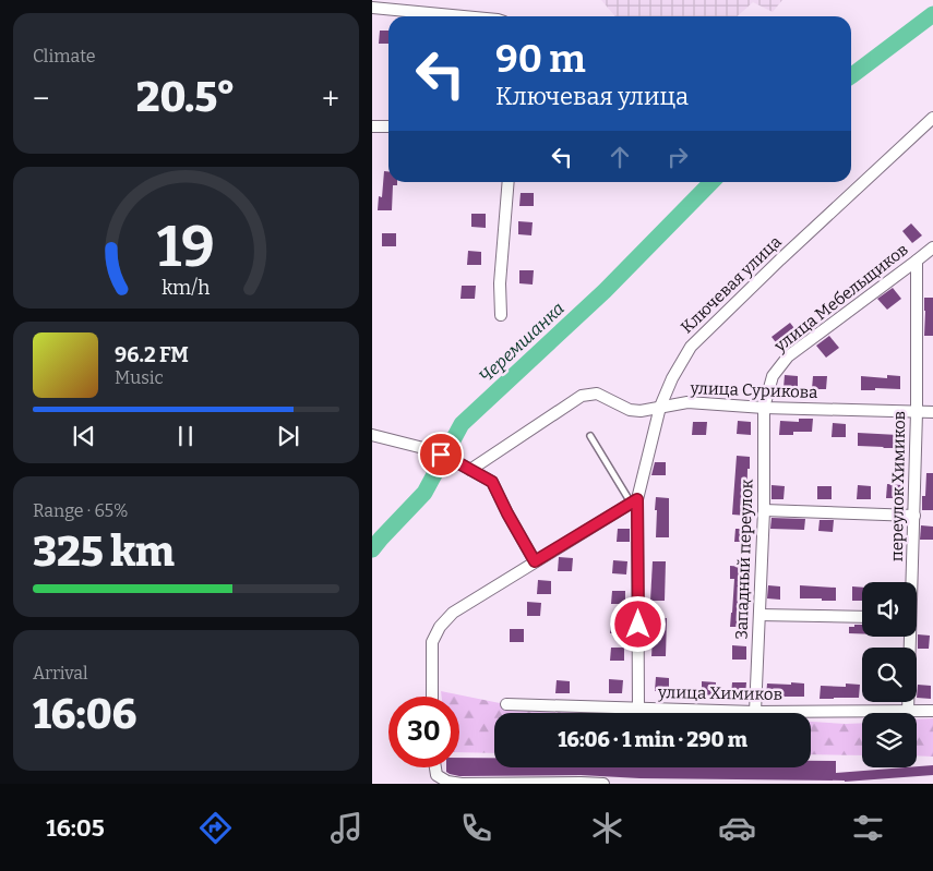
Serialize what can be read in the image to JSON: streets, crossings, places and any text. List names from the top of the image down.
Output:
{
  "streets": {
    "street": [
      "Ключевая улица",
      "улица Мебельщиков",
      "улица Сурикова",
      "переулок Химиков",
      "Западный переулок",
      "улица Химиков"
    ]
  },
  "crossings": [
    ["Ключевая улица", "улица Сурикова"],
    ["Ключевая улица", "улица Химиков"],
    ["улица Мебельщиков", "улица Сурикова"],
    ["улица Мебельщиков", "переулок Химиков"],
    ["улица Мебельщиков", "Западный переулок"],
    ["улица Сурикова", "переулок Химиков"],
    ["улица Сурикова", "Западный переулок"],
    ["переулок Химиков", "улица Химиков"],
    ["Западный переулок", "улица Химиков"]
  ],
  "water": ["Черемшанка"],
  "page": {
    "tile": [
      "Climate",
      ["Range · 65%", "325 km"],
      ["Arrival", "16:06"]
    ],
    "turn": ["90 m", "Ключевая улица"],
    "heat": ["−", "20.5°", "+"],
    "song": ["96.2 FM", "Music"],
    "limit": "30",
    "trip": "16:06 · 1 min · 290 m",
    "tabs": "16:05",
    "gauge": ["19", "km/h"]
  }
}
